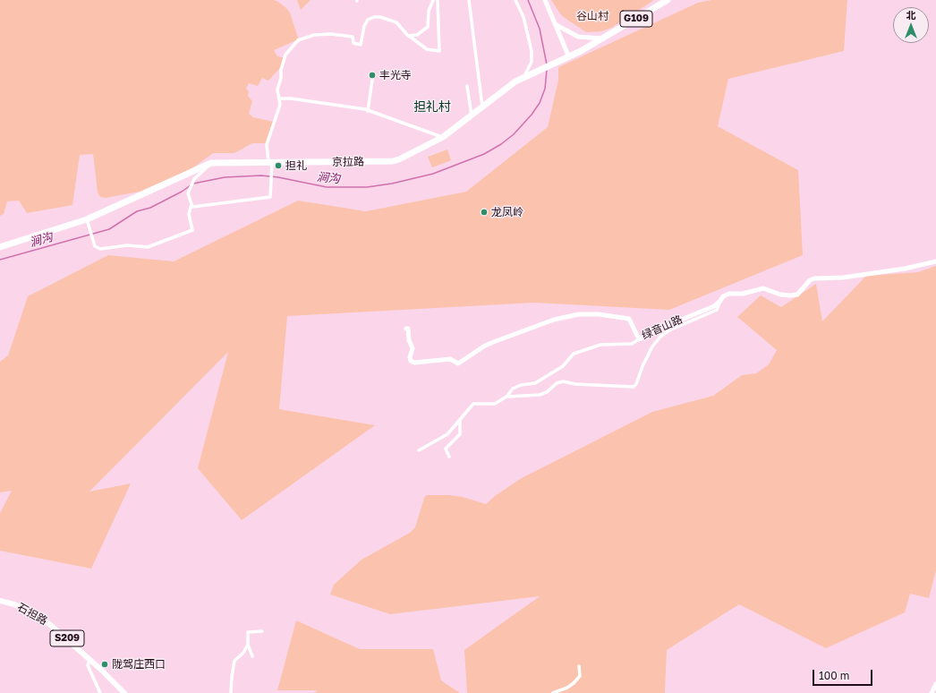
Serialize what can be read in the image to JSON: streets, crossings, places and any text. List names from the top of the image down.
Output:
{
  "streets": {
    "highway": ["G109", "京拉路"],
    "main road": ["石担路", "S209"],
    "street": ["绿音山路"]
  },
  "districts": ["担礼村"],
  "water": ["涧沟"],
  "parks": ["谷山村"],
  "places": [
    "丰光寺",
    "担礼",
    "龙凤岭",
    "陇驾庄西口"
  ],
  "scale_bar": "100 m",
  "north": "top"
}
